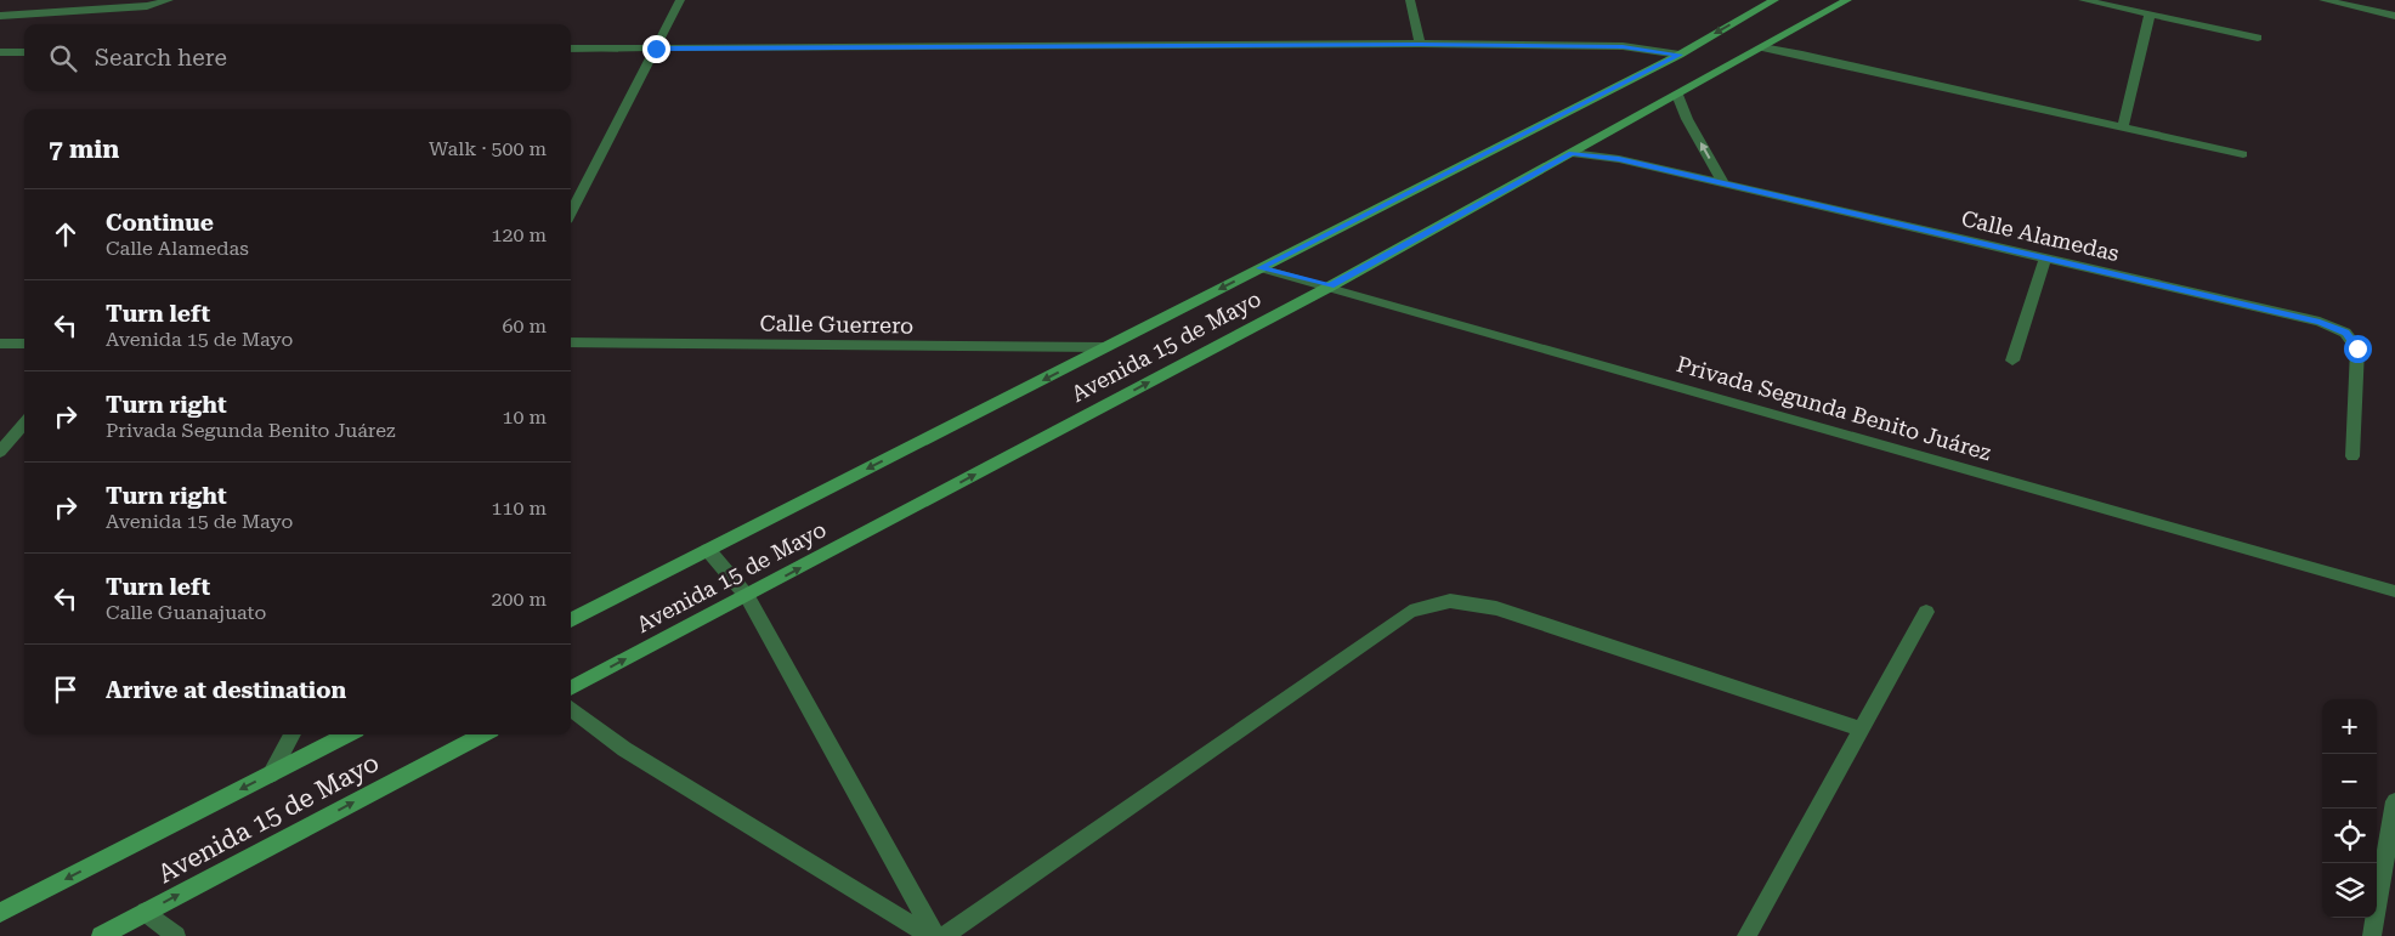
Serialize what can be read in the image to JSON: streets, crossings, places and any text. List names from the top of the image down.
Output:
{
  "streets": {
    "main road": ["Avenida 15 de Mayo"],
    "street": ["Calle Alamedas", "Calle Guerrero", "Privada Segunda Benito Juárez"]
  },
  "crossings": [
    ["Calle Alamedas", "Avenida 15 de Mayo"],
    ["Calle Guerrero", "Avenida 15 de Mayo"],
    ["Avenida 15 de Mayo", "Privada Segunda Benito Juárez"]
  ],
  "page": {
    "search": "Search here",
    "heading": ["7 min", "Walk · 500 m"],
    "list": [
      ["Continue", "Calle Alamedas", "120 m"],
      ["Turn left", "Avenida 15 de Mayo", "60 m"],
      ["Turn right", "Privada Segunda Benito Juárez", "10 m"],
      ["Turn right", "Avenida 15 de Mayo", "110 m"],
      ["Turn left", "Calle Guanajuato", "200 m"],
      "Arrive at destination"
    ],
    "map_buttons": ["+", "−"]
  }
}
